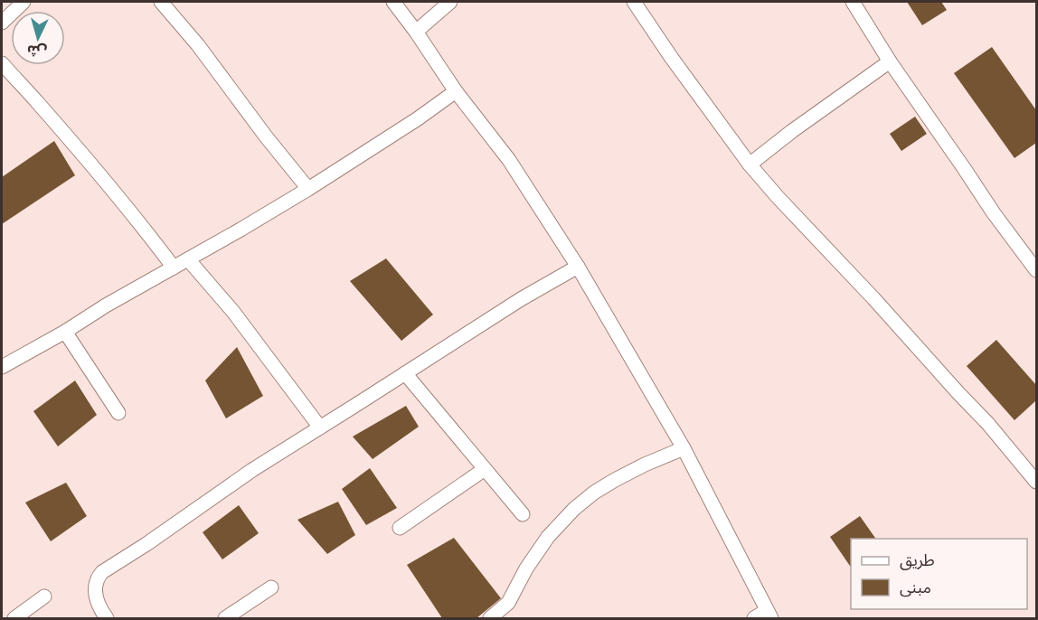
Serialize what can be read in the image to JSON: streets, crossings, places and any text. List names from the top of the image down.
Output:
{
  "legend": ["طريق", "مبنى"],
  "north": "bottom"
}
